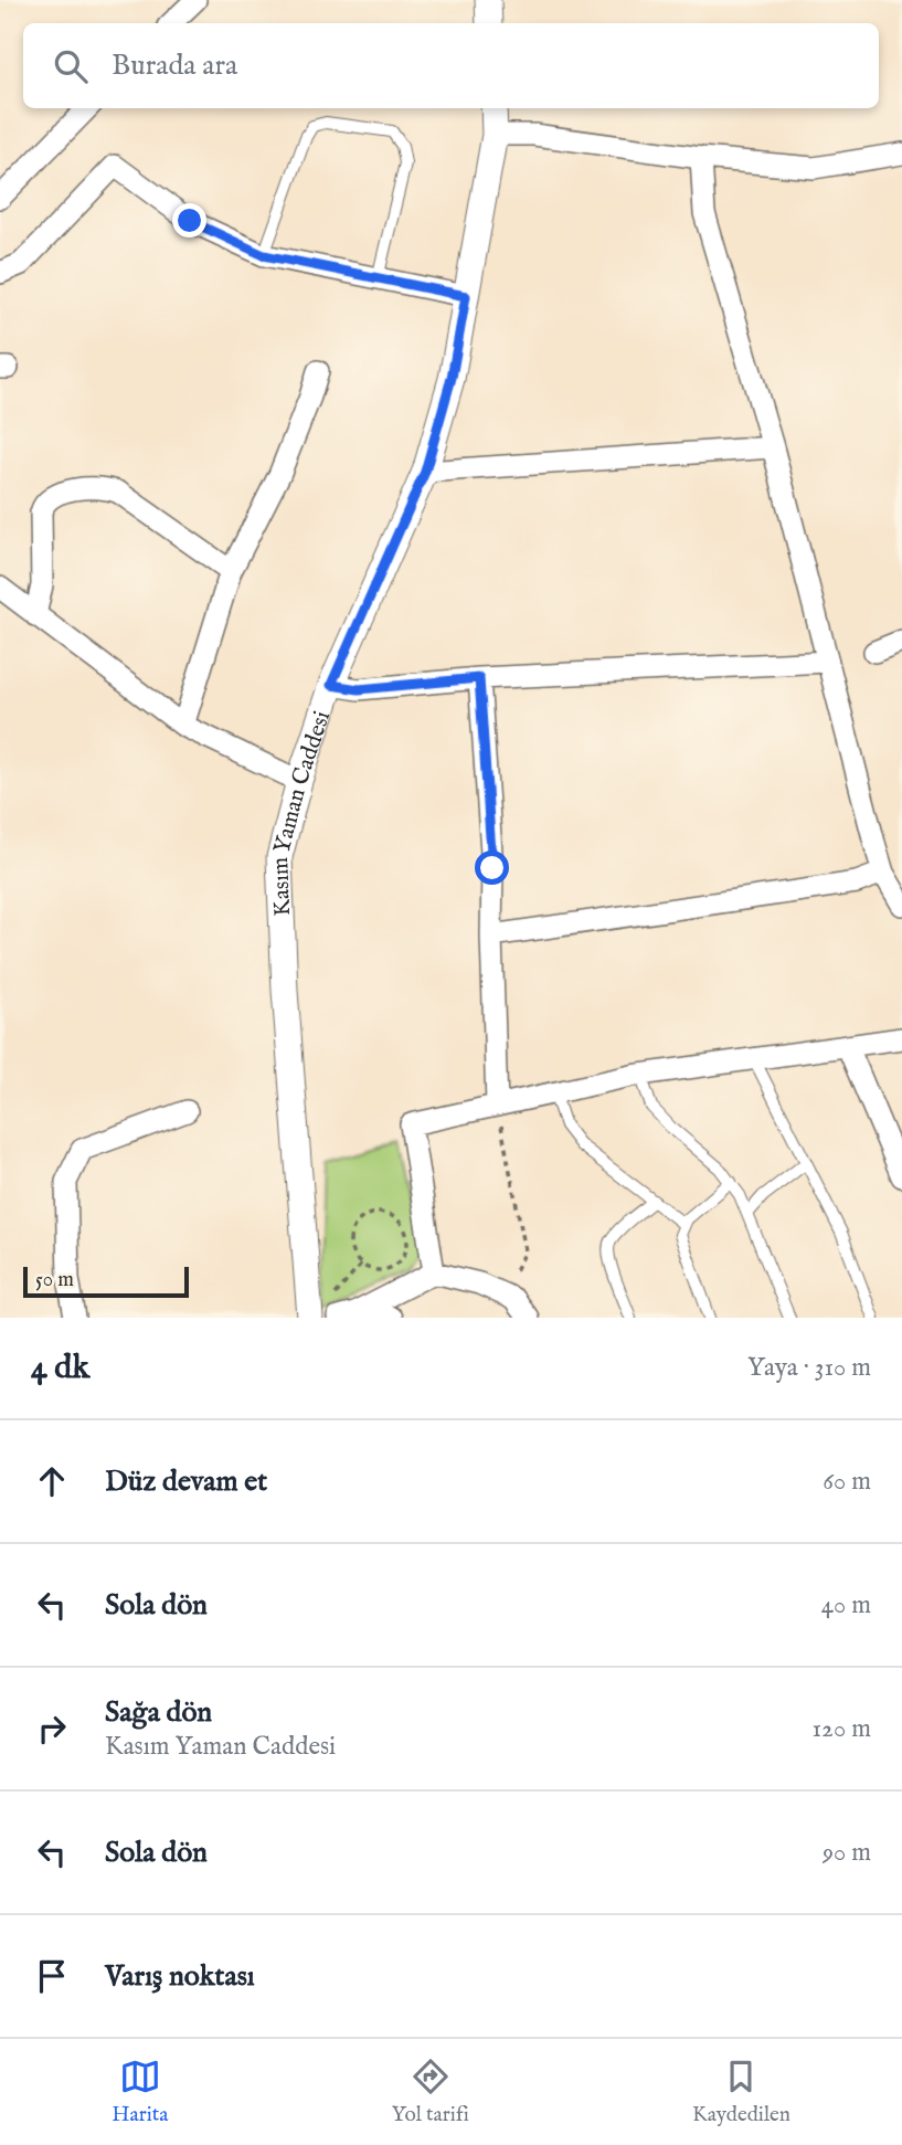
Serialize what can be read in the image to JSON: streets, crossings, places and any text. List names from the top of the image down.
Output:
{
  "streets": {
    "street": ["Kasım Yaman Caddesi"]
  },
  "scale_bar": "50 m",
  "page": {
    "search": "Burada ara",
    "scale": "50 m",
    "heading": ["4 dk", "Yaya · 310 m"],
    "list": [
      ["Düz devam et", "60 m"],
      ["Sola dön", "40 m"],
      ["Sağa dön", "Kasım Yaman Caddesi", "120 m"],
      ["Sola dön", "90 m"],
      "Varış noktası"
    ],
    "nav": ["Harita", "Yol tarifi", "Kaydedilen"]
  }
}
